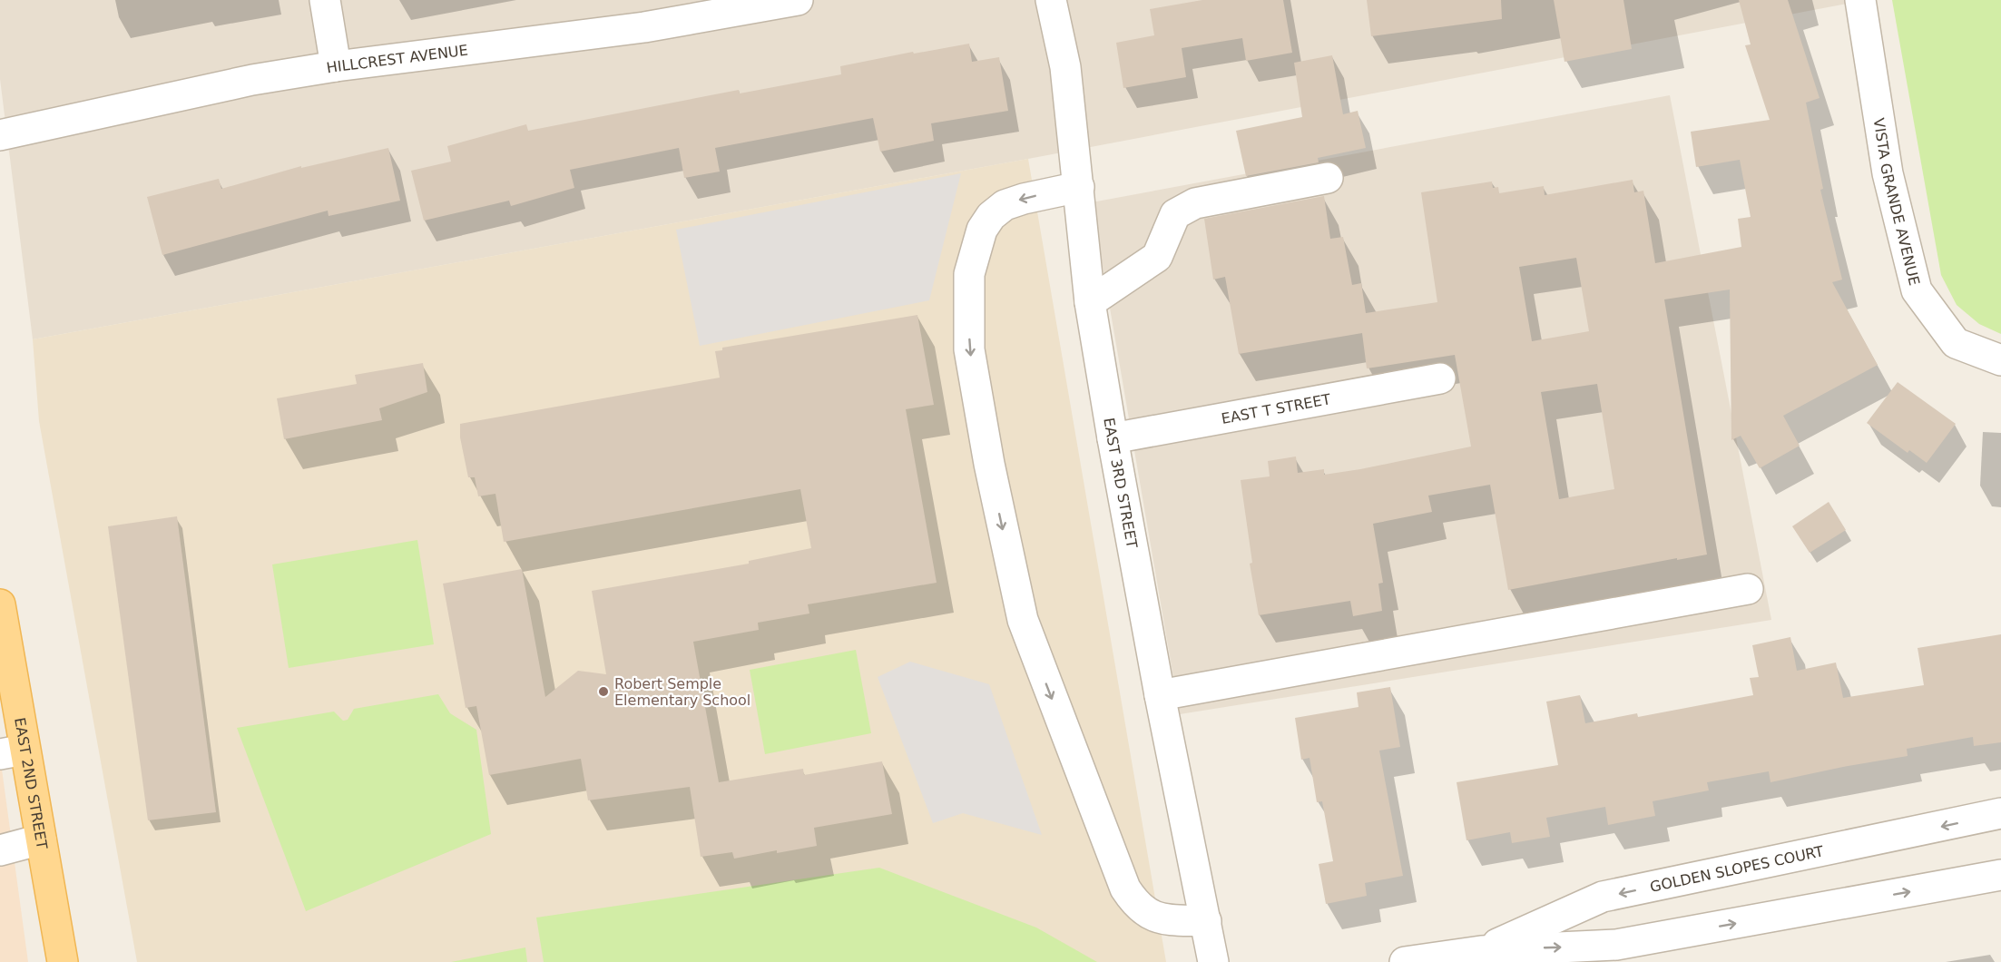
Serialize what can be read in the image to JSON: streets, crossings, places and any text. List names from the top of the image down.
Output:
{
  "streets": {
    "main road": ["EAST 2ND STREET"],
    "street": [
      "HILLCREST AVENUE",
      "VISTA GRANDE AVENUE",
      "EAST T STREET",
      "EAST 3RD STREET",
      "GOLDEN SLOPES COURT"
    ]
  },
  "crossings": [
    ["EAST T STREET", "EAST 3RD STREET"]
  ],
  "places": ["Robert Semple Elementary School"]
}
